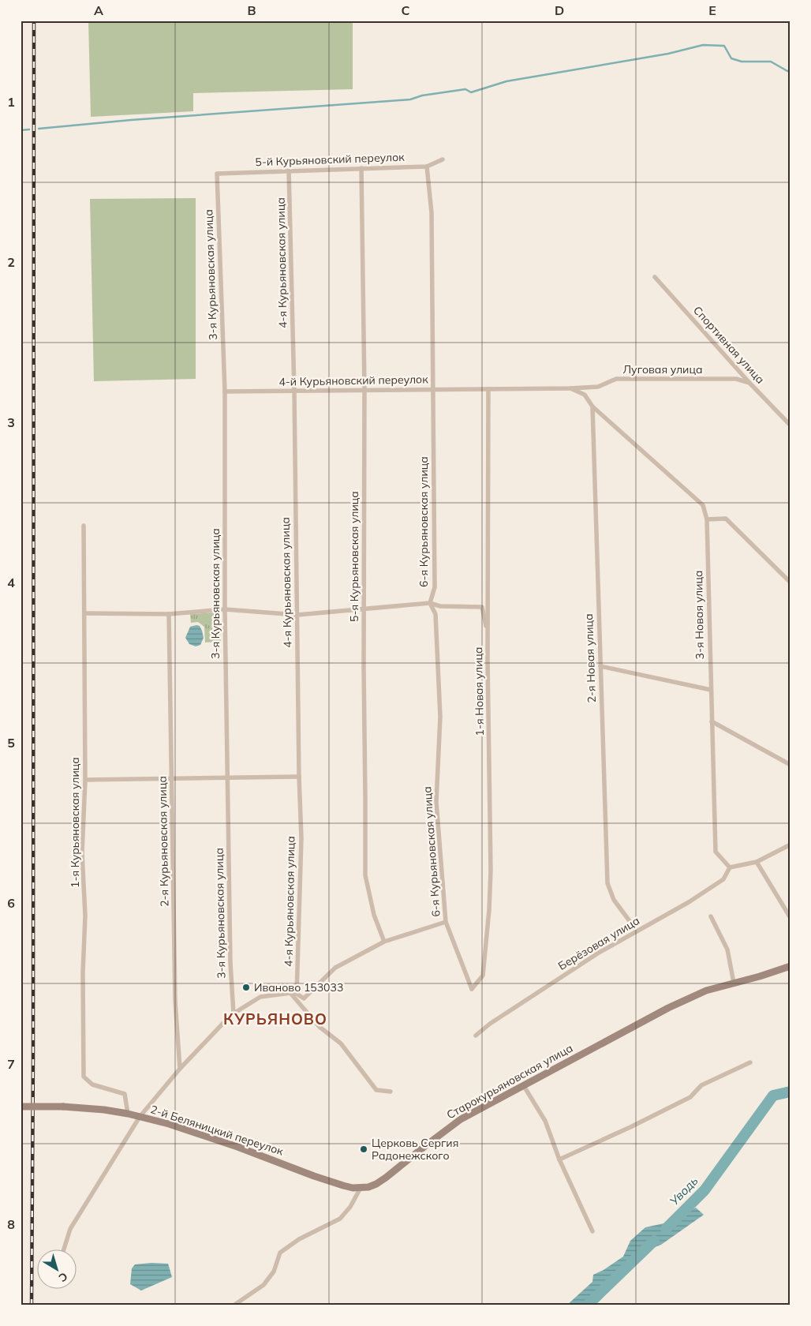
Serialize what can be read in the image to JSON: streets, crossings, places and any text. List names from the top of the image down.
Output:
{
  "streets": {
    "main road": ["Старокурьяновская улица", "2-й Беляницкий переулок"],
    "street": [
      "5-й Курьяновский переулок",
      "4-я Курьяновская улица",
      "3-я Курьяновская улица",
      "Спортивная улица",
      "Луговая улица",
      "4-й Курьяновский переулок",
      "6-я Курьяновская улица",
      "5-я Курьяновская улица",
      "3-я Новая улица",
      "2-я Новая улица",
      "1-я Новая улица",
      "1-я Курьяновская улица",
      "2-я Курьяновская улица",
      "Берёзовая улица"
    ]
  },
  "crossings": [
    ["5-й Курьяновский переулок", "4-я Курьяновская улица"],
    ["5-й Курьяновский переулок", "3-я Курьяновская улица"],
    ["5-й Курьяновский переулок", "6-я Курьяновская улица"],
    ["5-й Курьяновский переулок", "5-я Курьяновская улица"],
    ["4-я Курьяновская улица", "4-й Курьяновский переулок"],
    ["3-я Курьяновская улица", "4-й Курьяновский переулок"],
    ["Спортивная улица", "Луговая улица"],
    ["Луговая улица", "4-й Курьяновский переулок"],
    ["Луговая улица", "1-я Новая улица"],
    ["4-й Курьяновский переулок", "6-я Курьяновская улица"],
    ["4-й Курьяновский переулок", "5-я Курьяновская улица"],
    ["6-я Курьяновская улица", "1-я Новая улица"],
    ["3-я Новая улица", "2-я Новая улица"],
    ["3-я Новая улица", "Берёзовая улица"],
    ["2-я Новая улица", "Берёзовая улица"],
    ["1-я Курьяновская улица", "2-й Беляницкий переулок"],
    ["Старокурьяновская улица", "2-й Беляницкий переулок"]
  ],
  "districts": ["КУРЬЯНОВО"],
  "water": ["Уводь"],
  "places": ["Иваново 153033", "Церковь Сергия Радонежского"],
  "north": "bottom right",
  "grid": {
    "columns": [
      "A",
      "B",
      "C",
      "D",
      "E"
    ],
    "rows": [
      "1",
      "2",
      "3",
      "4",
      "5",
      "6",
      "7",
      "8"
    ]
  }
}
